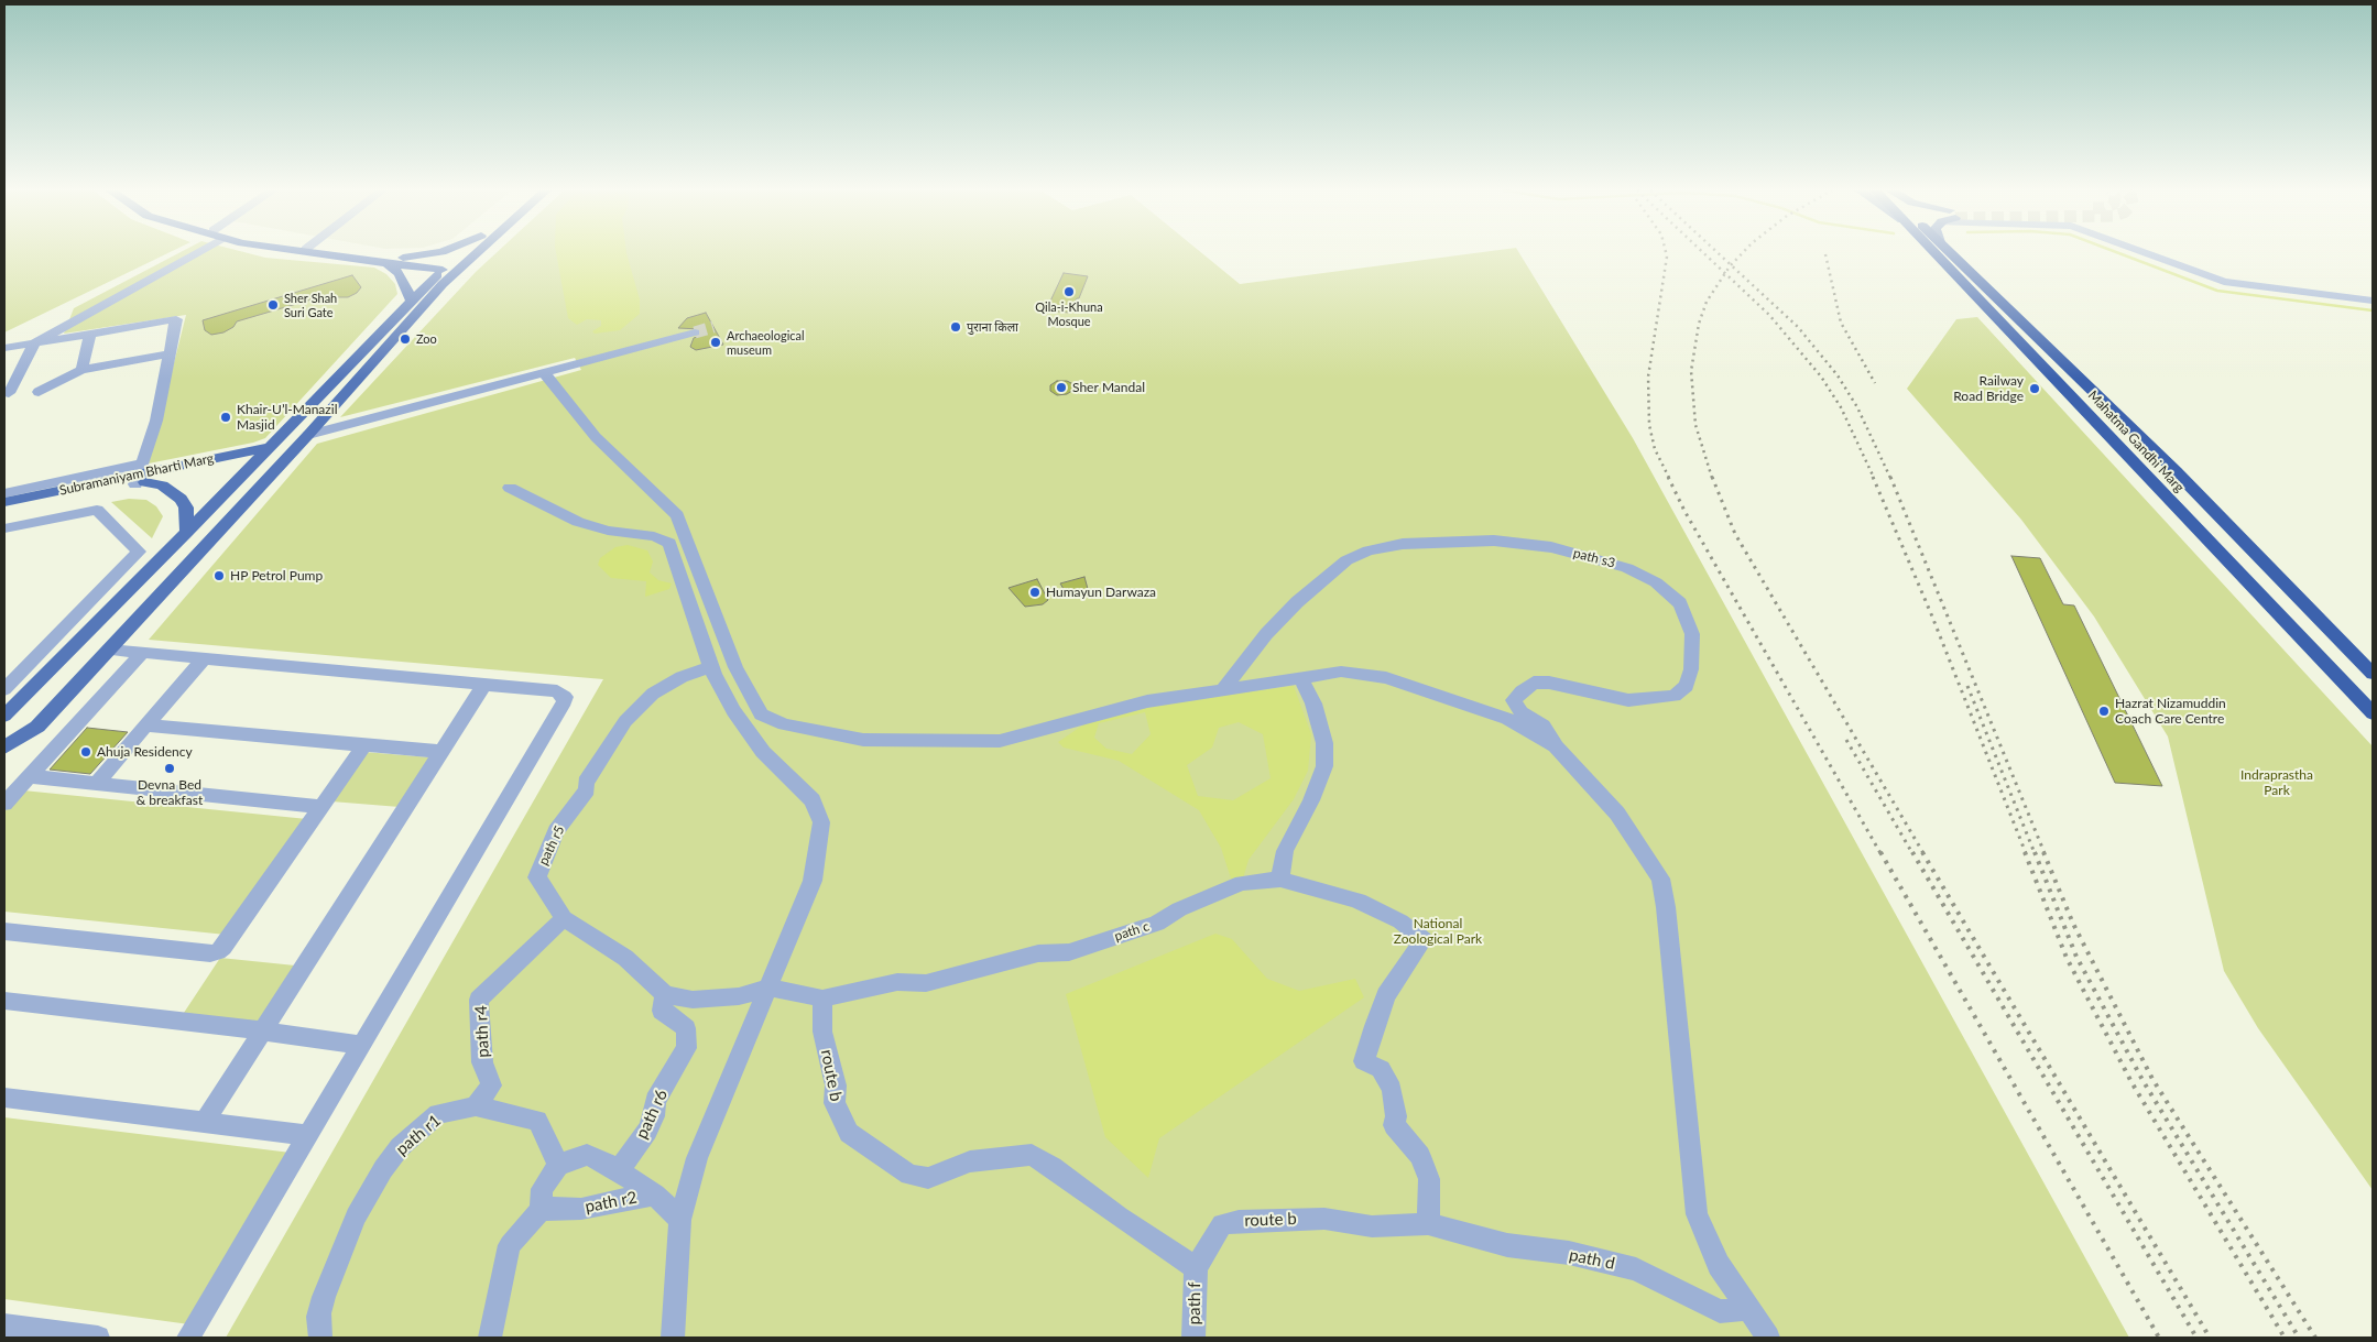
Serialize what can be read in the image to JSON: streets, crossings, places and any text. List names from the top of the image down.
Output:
{
  "streets": {
    "highway": ["Mahatma Gandhi Marg"],
    "main road": ["Subramaniyam Bharti Marg"],
    "street": [
      "path s3",
      "path r5",
      "path c",
      "path r4",
      "route b",
      "path r6",
      "path r1",
      "path r2",
      "path d",
      "path f"
    ]
  },
  "crossings": [
    ["path r5", "path r4"],
    ["path r5", "path r6"],
    ["path c", "route b"],
    ["path r4", "path r1"],
    ["route b", "path d"],
    ["route b", "path f"]
  ],
  "parks": ["Indraprastha Park", "National Zoological Park"],
  "places": [
    "Qila-i-Khuna Mosque",
    "Sher Shah Suri Gate",
    "पुराना किला",
    "Zoo",
    "Archaeological museum",
    "Sher Mandal",
    "Railway Road Bridge",
    "Khair-U’l-Manazil Masjid",
    "HP Petrol Pump",
    "Humayun Darwaza",
    "Hazrat Nizamuddin Coach Care Centre",
    "Ahuja Residency",
    "Devna Bed & breakfast"
  ]
}
